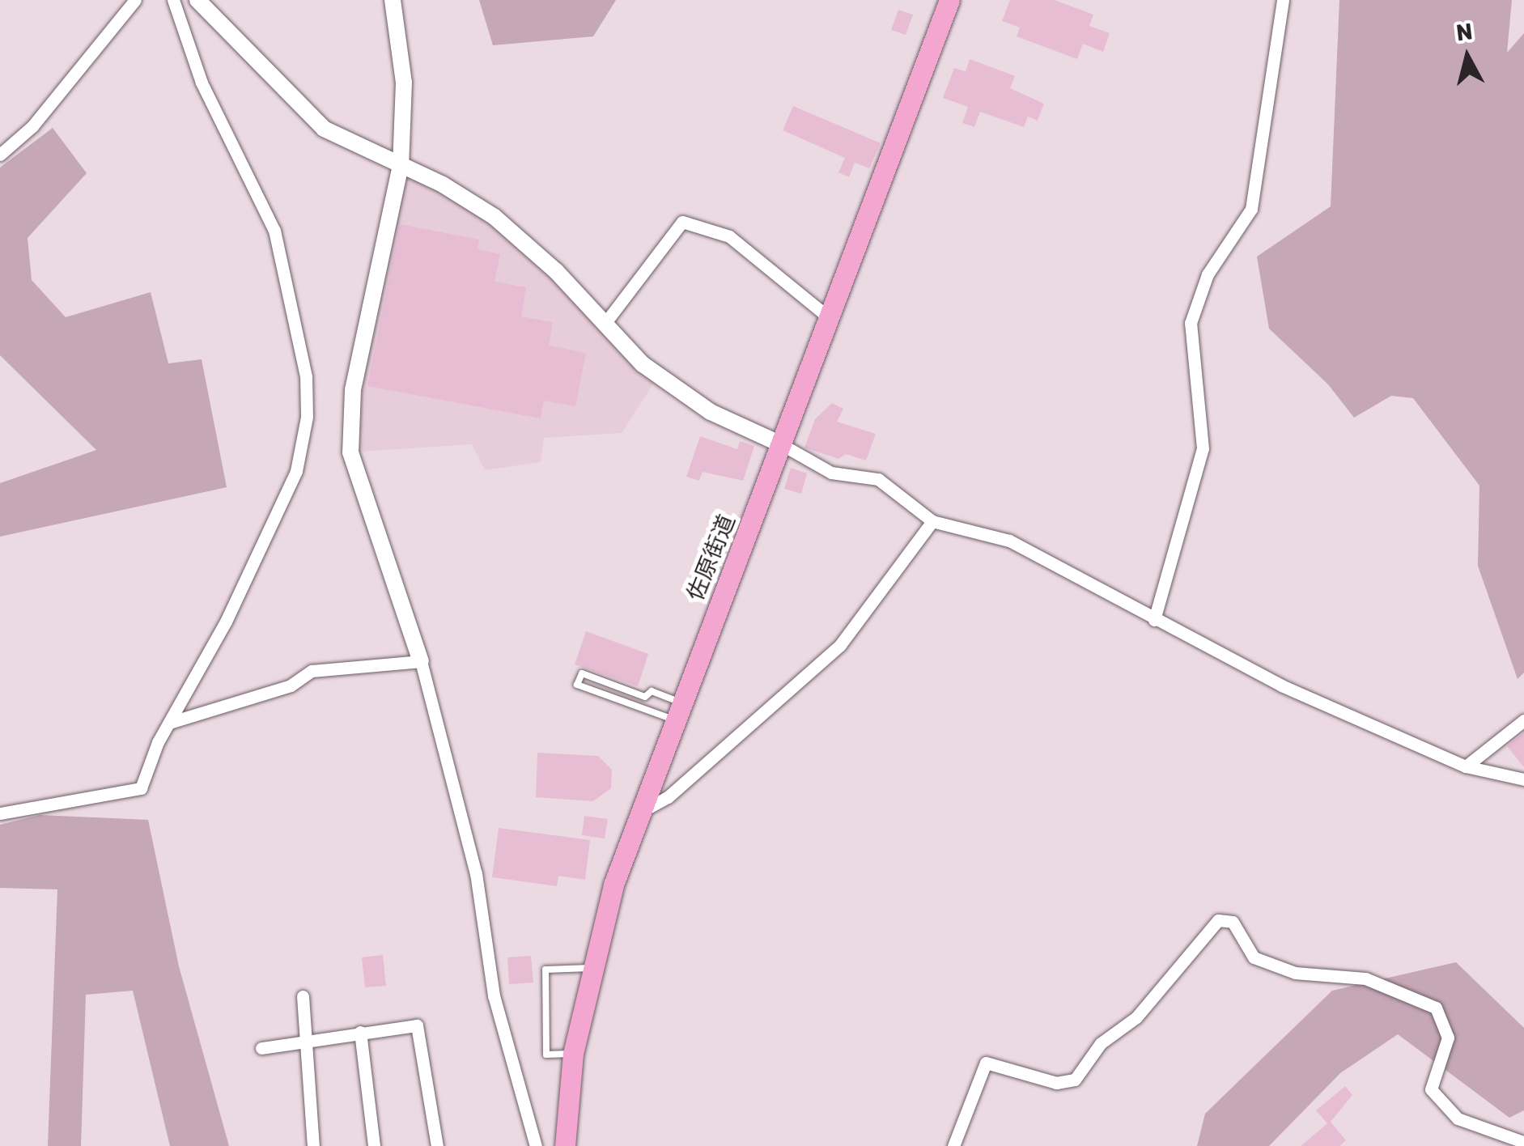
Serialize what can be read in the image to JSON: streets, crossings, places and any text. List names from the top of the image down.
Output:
{
  "streets": {
    "highway": ["佐原街道"]
  },
  "north": "top"
}
